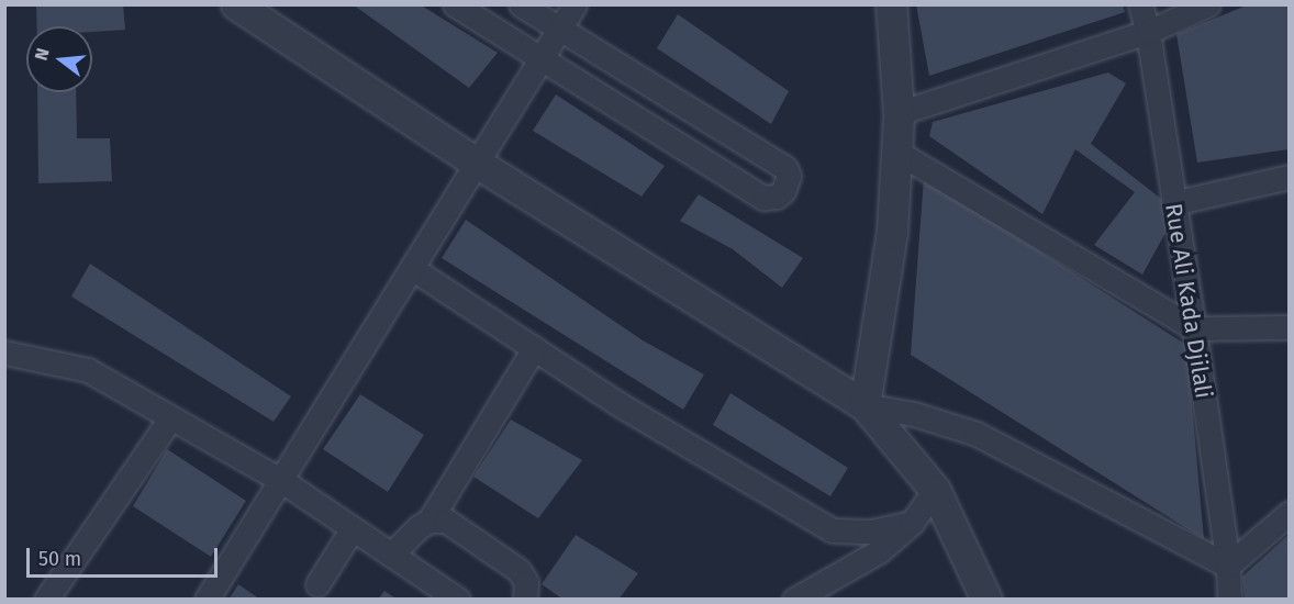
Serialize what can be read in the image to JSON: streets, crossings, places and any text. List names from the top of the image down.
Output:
{
  "streets": {
    "street": ["Rue Ali Kada Djilali"]
  },
  "scale_bar": "50 m",
  "north": "left"
}
